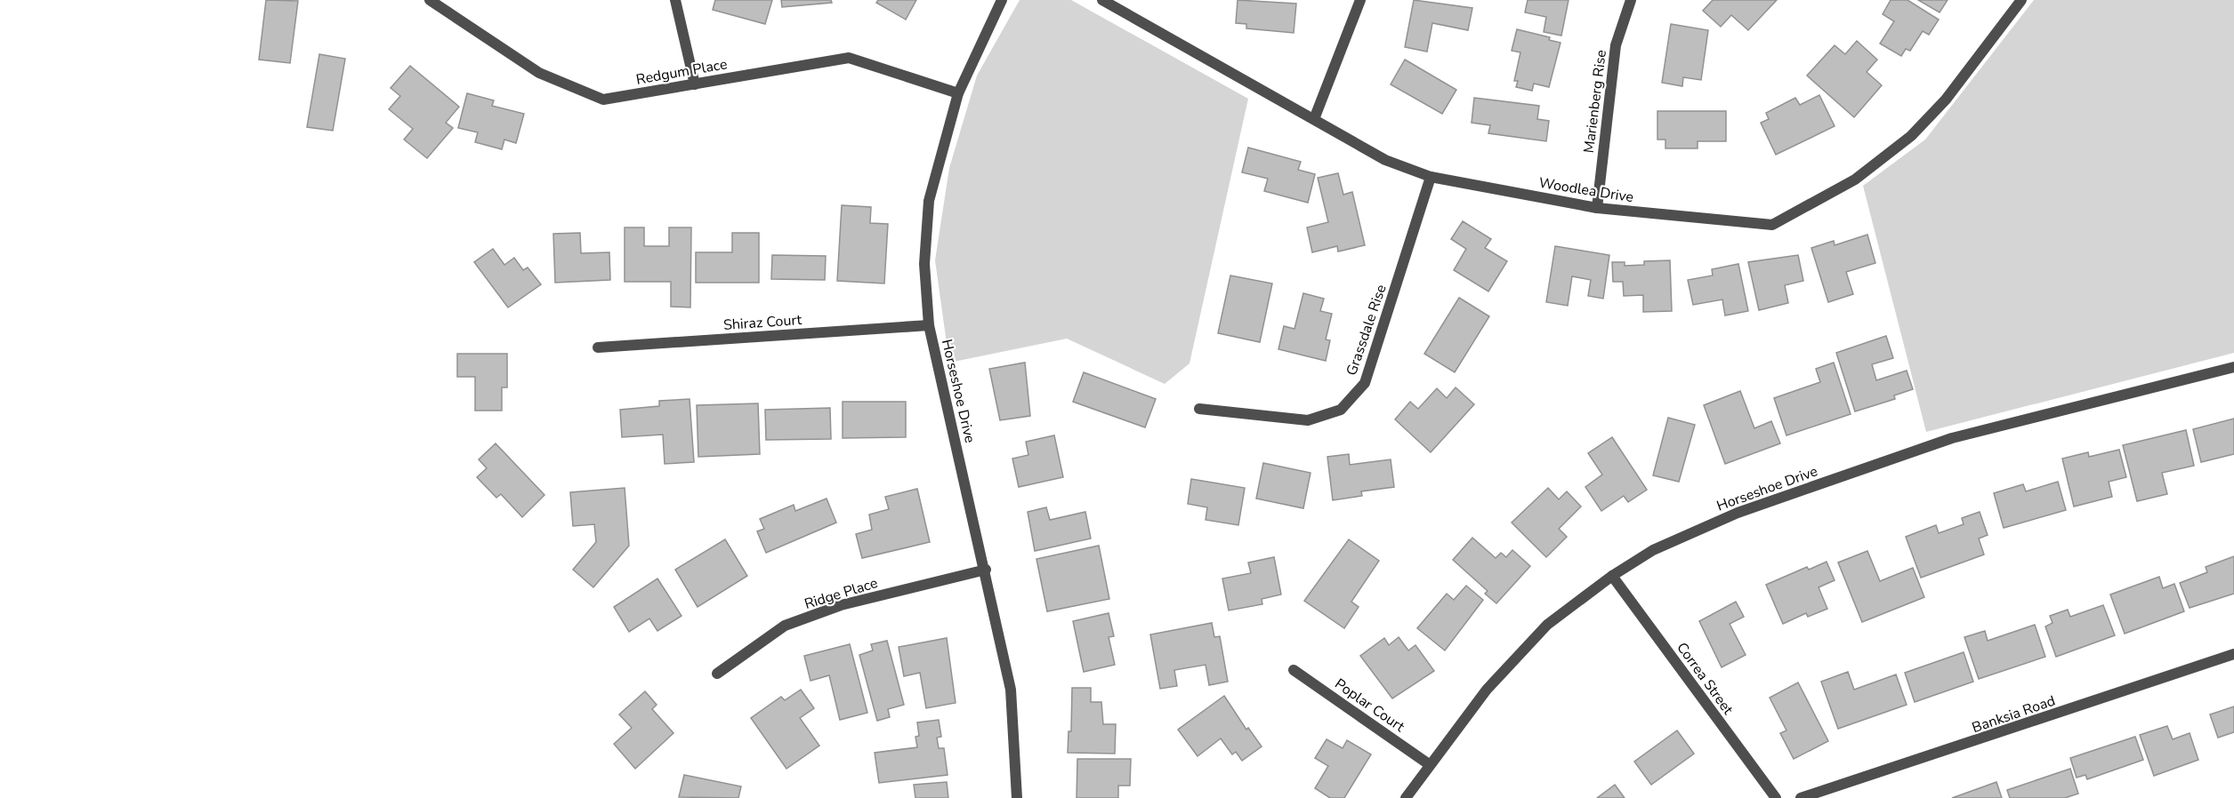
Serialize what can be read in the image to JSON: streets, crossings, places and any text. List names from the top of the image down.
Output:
{
  "streets": {
    "street": [
      "Redgum Place",
      "Marienberg Rise",
      "Woodlea Drive",
      "Shiraz Court",
      "Grassdale Rise",
      "Horseshoe Drive",
      "Ridge Place",
      "Correa Street",
      "Poplar Court",
      "Banksia Road"
    ]
  },
  "crossings": [
    ["Redgum Place", "Horseshoe Drive"],
    ["Marienberg Rise", "Woodlea Drive"],
    ["Woodlea Drive", "Grassdale Rise"],
    ["Shiraz Court", "Horseshoe Drive"],
    ["Horseshoe Drive", "Ridge Place"],
    ["Horseshoe Drive", "Correa Street"],
    ["Horseshoe Drive", "Poplar Court"]
  ]
}
